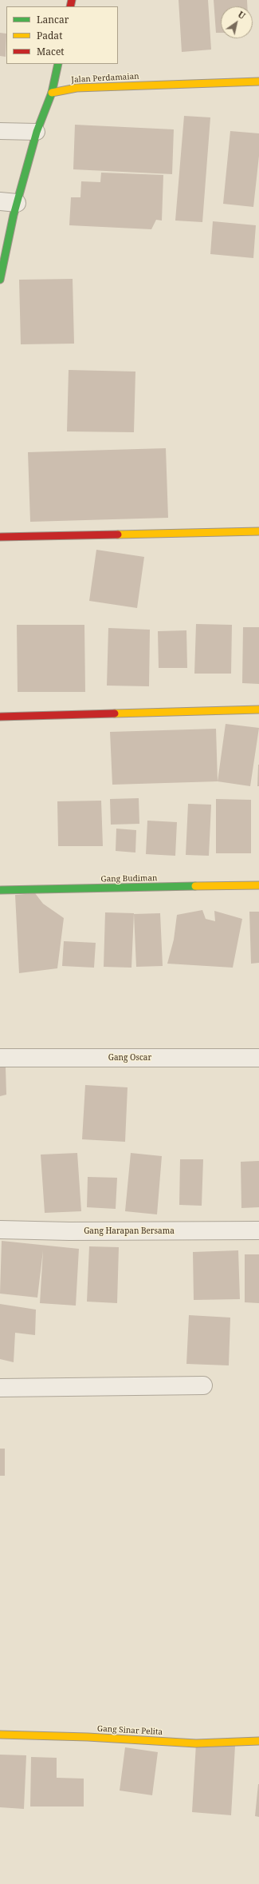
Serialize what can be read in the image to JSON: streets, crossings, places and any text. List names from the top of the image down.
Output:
{
  "streets": {
    "street": [
      "Jalan Perdamaian",
      "Gang Budiman",
      "Gang Oscar",
      "Gang Harapan Bersama",
      "Gang Sinar Pelita"
    ]
  },
  "legend": ["Lancar", "Padat", "Macet"],
  "north": "top right"
}
